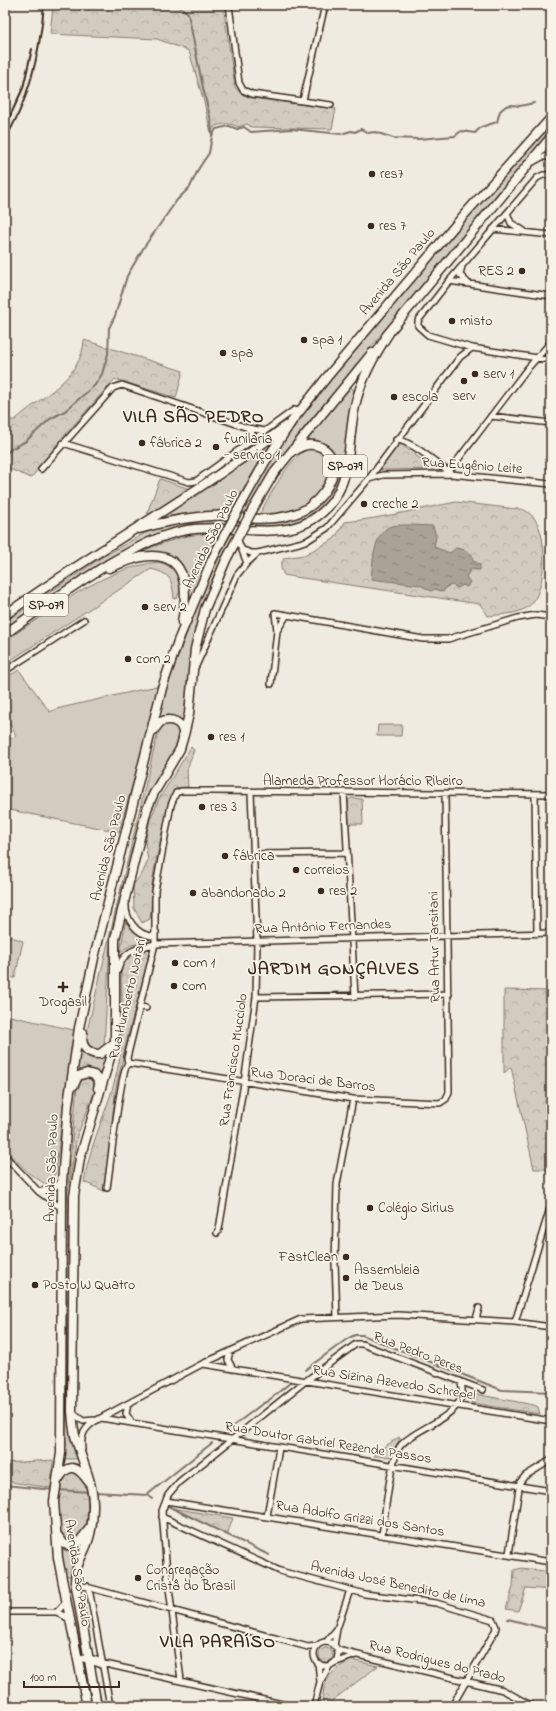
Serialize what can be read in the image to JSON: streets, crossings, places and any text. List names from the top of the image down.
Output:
{
  "streets": {
    "main road": ["Avenida São Paulo", "SP-079"],
    "street": [
      "Rua Eugênio Leite",
      "Alameda Professor Horácio Ribeiro",
      "Rua Antônio Fernandes",
      "Rua Artur Tarsitani",
      "Rua Humberto Notari",
      "Rua Francisco Mucciolo",
      "Rua Doraci de Barros",
      "Rua Pedro Peres",
      "Rua Sizina Azevedo Schrepel",
      "Rua Doutor Gabriel Rezende Passos",
      "Rua Adolfo Grizzi dos Santos",
      "Avenida José Benedito de Lima",
      "Rua Rodrigues do Prado"
    ]
  },
  "crossings": [
    ["Avenida São Paulo", "SP-079"],
    ["Avenida São Paulo", "Rua Antônio Fernandes"],
    ["Avenida São Paulo", "Rua Doutor Gabriel Rezende Passos"],
    ["Alameda Professor Horácio Ribeiro", "Rua Artur Tarsitani"],
    ["Alameda Professor Horácio Ribeiro", "Rua Humberto Notari"],
    ["Alameda Professor Horácio Ribeiro", "Rua Francisco Mucciolo"],
    ["Rua Antônio Fernandes", "Rua Artur Tarsitani"],
    ["Rua Antônio Fernandes", "Rua Humberto Notari"],
    ["Rua Antônio Fernandes", "Rua Francisco Mucciolo"],
    ["Rua Artur Tarsitani", "Rua Doraci de Barros"],
    ["Rua Humberto Notari", "Rua Doraci de Barros"],
    ["Rua Francisco Mucciolo", "Rua Doraci de Barros"],
    ["Rua Pedro Peres", "Rua Sizina Azevedo Schrepel"],
    ["Avenida José Benedito de Lima", "Rua Rodrigues do Prado"]
  ],
  "districts": ["VILA SÃO PEDRO", "JARDIM GONÇALVES", "VILA PARAÍSO"],
  "places": {
    "other": [
      "res7",
      "res 7",
      "RES 2",
      "misto",
      "spa 1",
      "spa",
      "serv 1",
      "serv",
      "escola",
      "fábrica 2",
      "funilaria - serviço 1",
      "creche 2",
      "serv 2",
      "com 2",
      "res 1",
      "res 3",
      "fábrica",
      "correios",
      "res 2",
      "abandonado 2",
      "com 1",
      "com",
      "Colégio Sirius",
      "FastClean",
      "Assembleia de Deus",
      "Posto W Quatro",
      "Congregação Cristâ do Brasil"
    ],
    "health": ["Drogasil"]
  },
  "scale_bar": "100 m"
}
